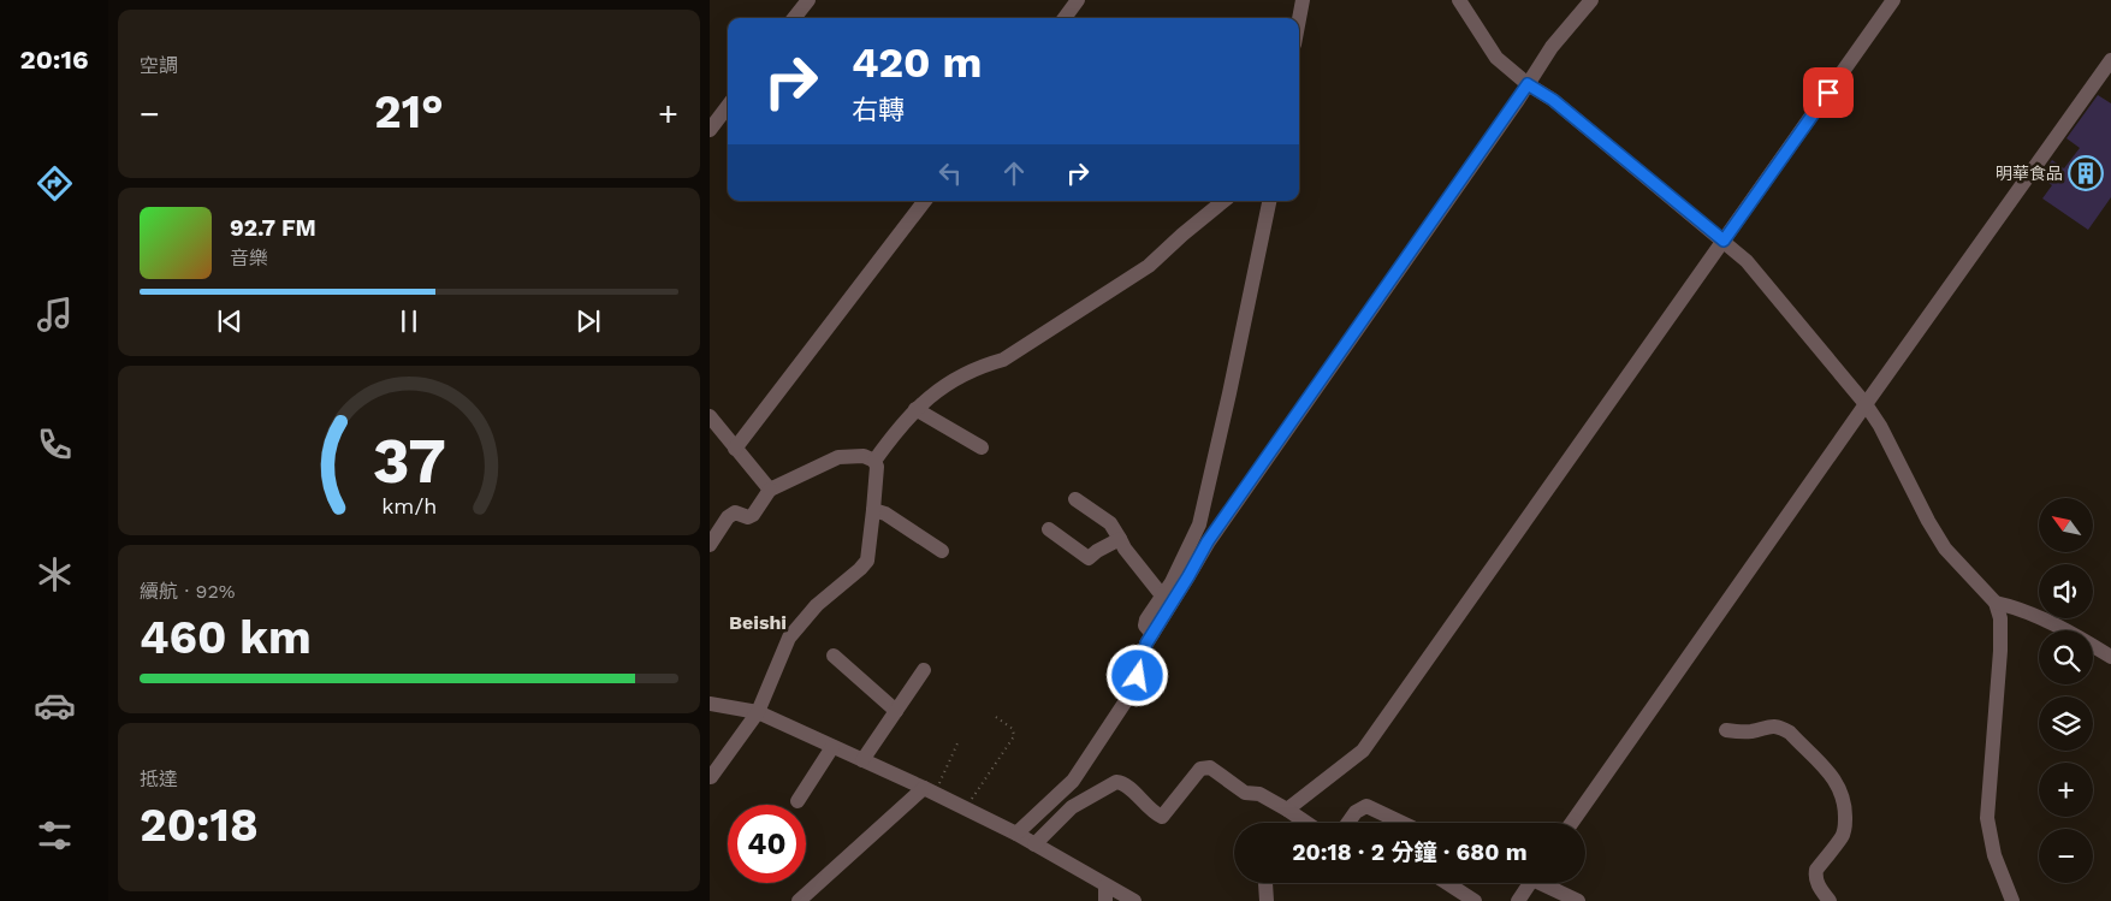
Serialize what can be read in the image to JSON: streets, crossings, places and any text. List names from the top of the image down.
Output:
{
  "districts": ["Beishi"],
  "places": {
    "building": ["明華食品"]
  },
  "north": "top left",
  "page": {
    "tabs": "20:16",
    "tile": [
      "空調",
      ["續航 · 92%", "460 km"],
      ["抵達", "20:18"]
    ],
    "turn": ["420 m", "右轉"],
    "heat": ["−", "21°", "+"],
    "song": ["92.7 FM", "音樂"],
    "map_buttons": ["+", "−"],
    "limit": "40",
    "trip": "20:18 · 2 分鐘 · 680 m",
    "gauge": ["37", "km/h"]
  }
}
